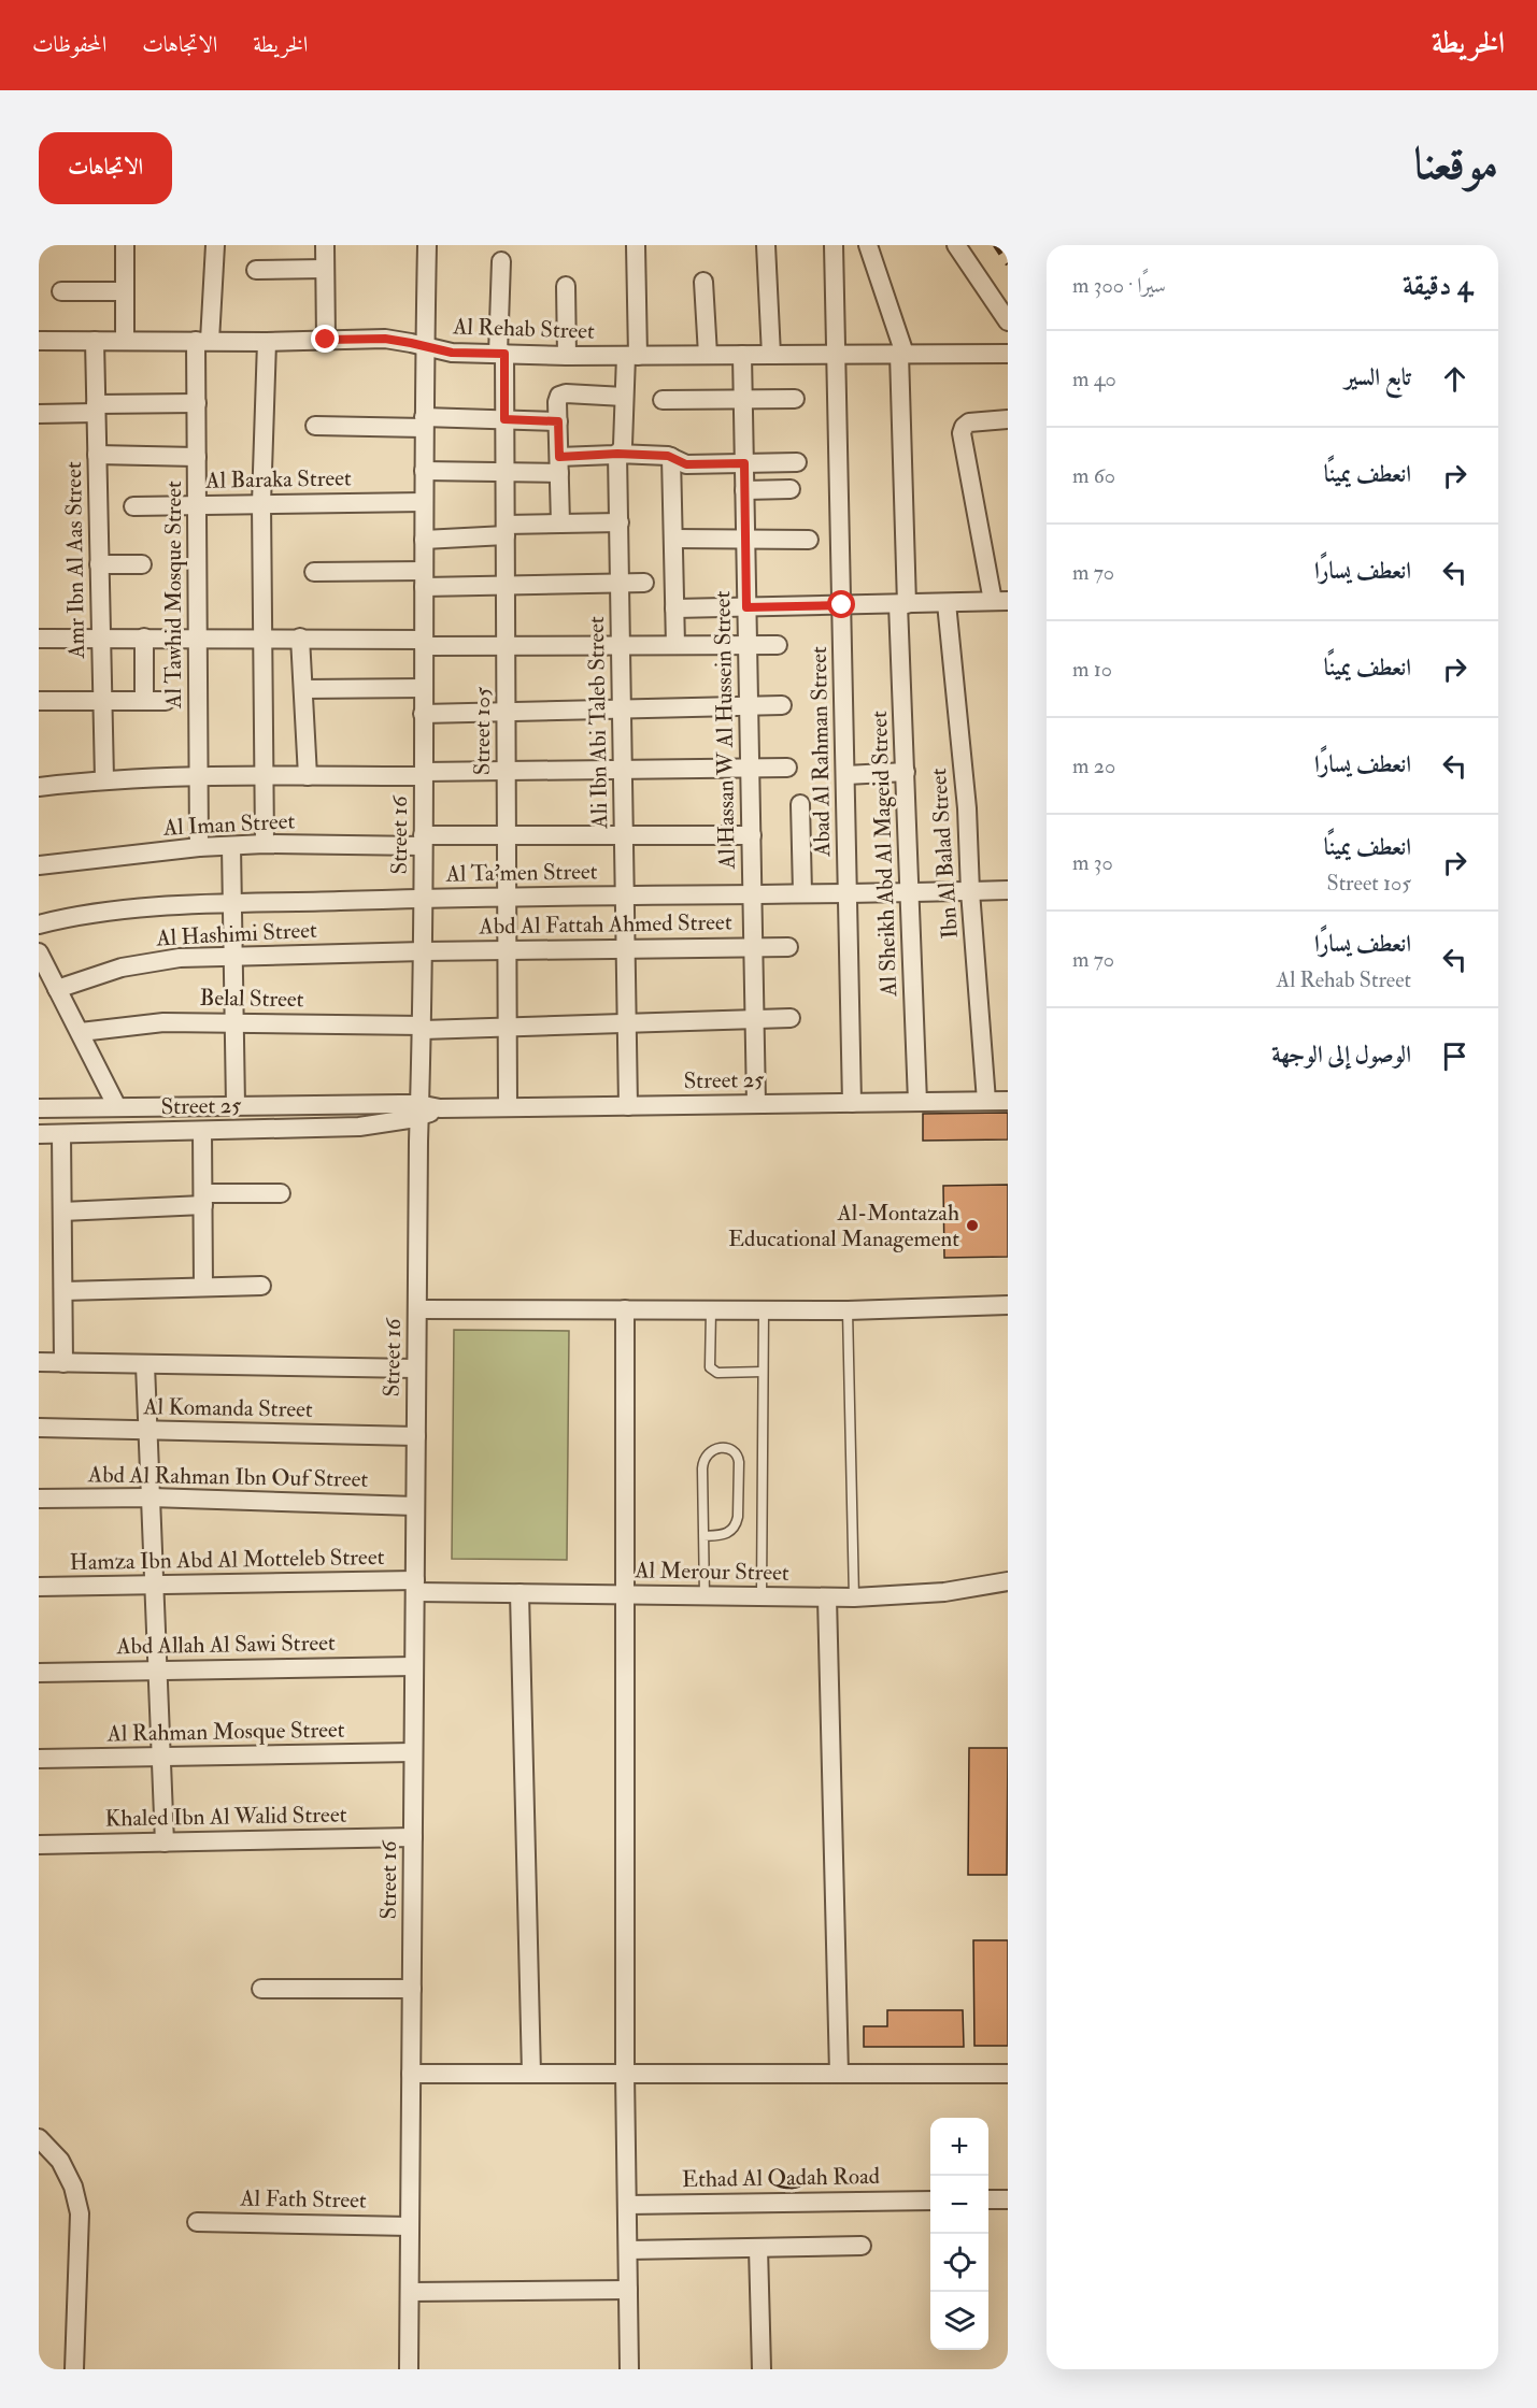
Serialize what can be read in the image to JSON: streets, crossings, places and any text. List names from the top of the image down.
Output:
{
  "streets": {
    "street": [
      "Al Rehab Street",
      "Al Baraka Street",
      "Amr Ibn Al Aas Street",
      "Al Tawhid Mosque Street",
      "Ali Ibn Abi Taleb Street",
      "Al Hassan W Al Hussein Street",
      "Street 105",
      "Abad Al Rahman Street",
      "Al Iman Street",
      "Street 16",
      "Al Sheikh Abd Al Mageid Street",
      "Ibn Al Balad Street",
      "Al Ta'men Street",
      "Abd Al Fattah Ahmed Street",
      "Al Hashimi Street",
      "Belal Street",
      "Street 25",
      "Al Komanda Street",
      "Abd Al Rahman Ibn Ouf Street",
      "Hamza Ibn Abd Al Motteleb Street",
      "Al Merour Street",
      "Abd Allah Al Sawi Street",
      "Al Rahman Mosque Street",
      "Khaled Ibn Al Walid Street",
      "Ethad Al Qadah Road",
      "Al Fath Street"
    ]
  },
  "crossings": [
    ["Al Rehab Street", "Amr Ibn Al Aas Street"],
    ["Al Rehab Street", "Al Tawhid Mosque Street"],
    ["Al Rehab Street", "Ali Ibn Abi Taleb Street"],
    ["Al Rehab Street", "Al Hassan W Al Hussein Street"],
    ["Al Rehab Street", "Street 105"],
    ["Al Rehab Street", "Abad Al Rahman Street"],
    ["Al Rehab Street", "Street 16"],
    ["Al Rehab Street", "Al Sheikh Abd Al Mageid Street"],
    ["Al Baraka Street", "Al Tawhid Mosque Street"],
    ["Al Baraka Street", "Street 16"],
    ["Al Tawhid Mosque Street", "Al Iman Street"],
    ["Ali Ibn Abi Taleb Street", "Al Iman Street"],
    ["Ali Ibn Abi Taleb Street", "Al Ta'men Street"],
    ["Ali Ibn Abi Taleb Street", "Abd Al Fattah Ahmed Street"],
    ["Ali Ibn Abi Taleb Street", "Belal Street"],
    ["Ali Ibn Abi Taleb Street", "Street 25"],
    ["Al Hassan W Al Hussein Street", "Al Iman Street"],
    ["Al Hassan W Al Hussein Street", "Al Ta'men Street"],
    ["Al Hassan W Al Hussein Street", "Abd Al Fattah Ahmed Street"],
    ["Al Hassan W Al Hussein Street", "Belal Street"],
    ["Al Hassan W Al Hussein Street", "Street 25"],
    ["Street 105", "Al Iman Street"],
    ["Street 105", "Al Ta'men Street"],
    ["Street 105", "Abd Al Fattah Ahmed Street"],
    ["Street 105", "Belal Street"],
    ["Street 105", "Street 25"],
    ["Abad Al Rahman Street", "Al Ta'men Street"],
    ["Abad Al Rahman Street", "Street 25"],
    ["Al Iman Street", "Street 16"],
    ["Street 16", "Al Ta'men Street"],
    ["Street 16", "Abd Al Fattah Ahmed Street"],
    ["Street 16", "Al Hashimi Street"],
    ["Street 16", "Belal Street"],
    ["Street 16", "Street 25"],
    ["Street 16", "Al Komanda Street"],
    ["Street 16", "Abd Al Rahman Ibn Ouf Street"],
    ["Street 16", "Hamza Ibn Abd Al Motteleb Street"],
    ["Street 16", "Al Merour Street"],
    ["Street 16", "Abd Allah Al Sawi Street"],
    ["Street 16", "Al Rahman Mosque Street"],
    ["Street 16", "Khaled Ibn Al Walid Street"],
    ["Street 16", "Al Fath Street"],
    ["Al Sheikh Abd Al Mageid Street", "Al Ta'men Street"],
    ["Al Sheikh Abd Al Mageid Street", "Street 25"],
    ["Ibn Al Balad Street", "Al Ta'men Street"],
    ["Ibn Al Balad Street", "Street 25"],
    ["Abd Al Fattah Ahmed Street", "Al Hashimi Street"],
    ["Hamza Ibn Abd Al Motteleb Street", "Al Merour Street"]
  ],
  "places": ["Al-Montazah Educational Management"],
  "page": {
    "header": "الخريطة",
    "nav": ["الخريطة", "الاتجاهات", "المحفوظات"],
    "title": "موقعنا",
    "buttons": "الاتجاهات",
    "heading": ["4 دقيقة", "سيرًا · 300 m"],
    "list": [
      ["تابع السير", "40 m"],
      ["انعطف يمينًا", "60 m"],
      ["انعطف يسارًا", "70 m"],
      ["انعطف يمينًا", "10 m"],
      ["انعطف يسارًا", "20 m"],
      ["انعطف يمينًا", "Street 105", "30 m"],
      ["انعطف يسارًا", "Al Rehab Street", "70 m"],
      "الوصول إلى الوجهة"
    ],
    "map_buttons": ["+", "−"]
  }
}
